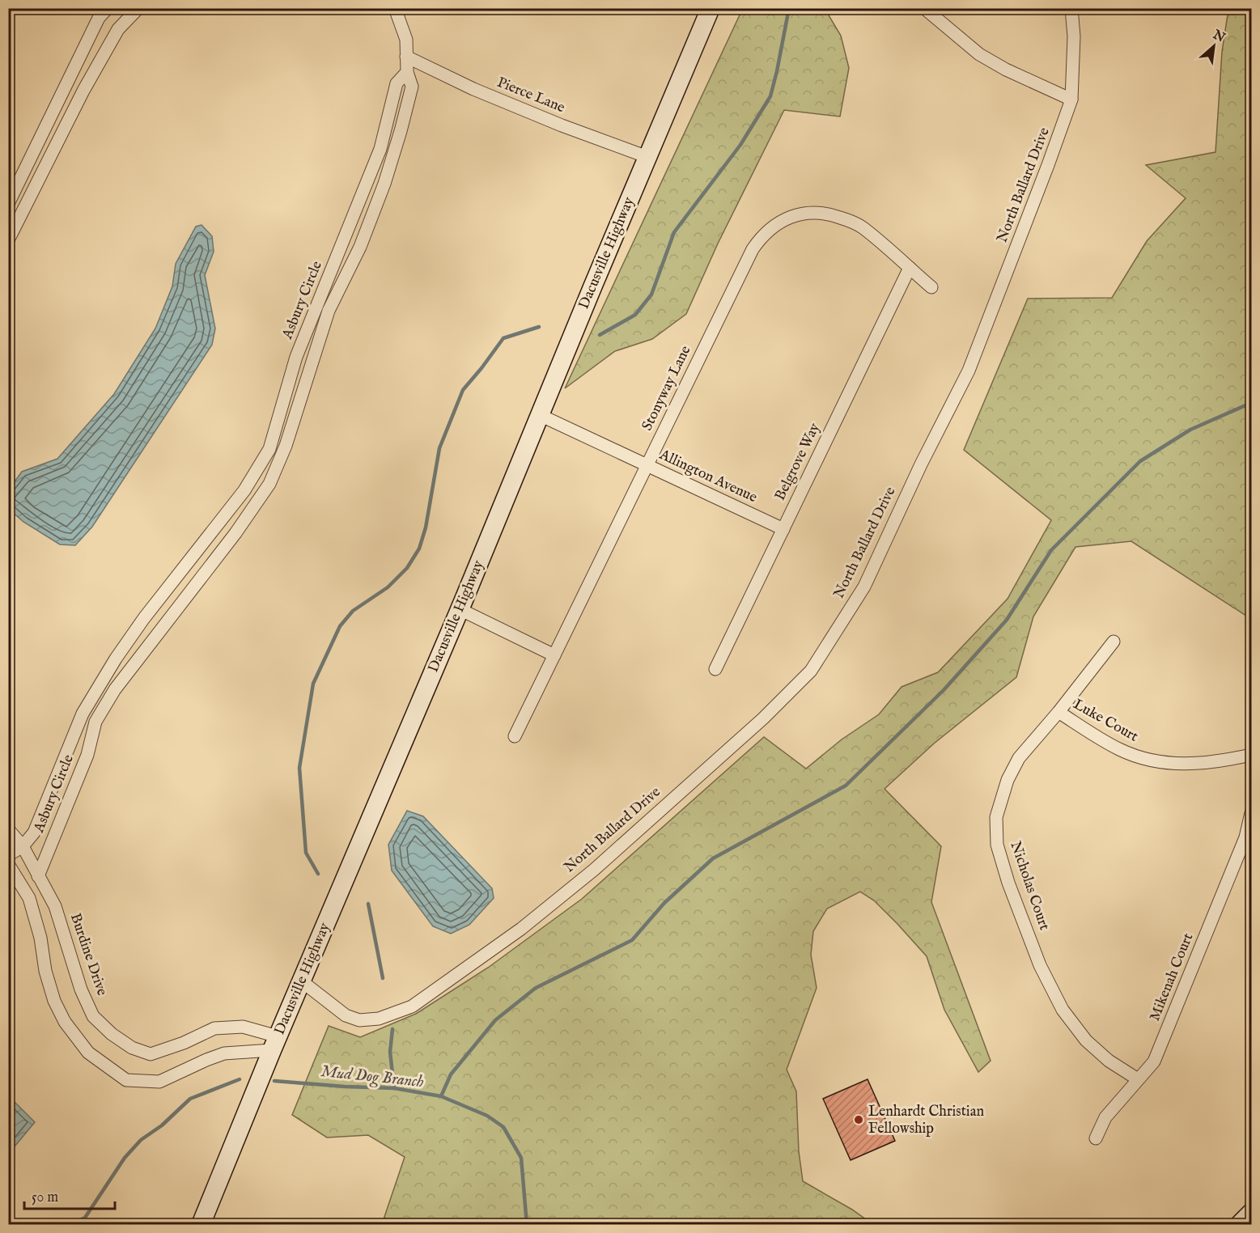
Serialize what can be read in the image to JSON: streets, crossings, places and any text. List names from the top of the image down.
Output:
{
  "streets": {
    "main road": ["Dacusville Highway"],
    "street": [
      "Pierce Lane",
      "North Ballard Drive",
      "Asbury Circle",
      "Stonyway Lane",
      "Belgrove Way",
      "Allington Avenue",
      "Luke Court",
      "Nicholas Court",
      "Burdine Drive",
      "Mikenah Court"
    ]
  },
  "crossings": [
    ["Pierce Lane", "Dacusville Highway"],
    ["Pierce Lane", "Asbury Circle"],
    ["North Ballard Drive", "Dacusville Highway"],
    ["Dacusville Highway", "Allington Avenue"],
    ["Dacusville Highway", "Burdine Drive"],
    ["Asbury Circle", "Burdine Drive"],
    ["Stonyway Lane", "Belgrove Way"],
    ["Stonyway Lane", "Allington Avenue"],
    ["Belgrove Way", "Allington Avenue"],
    ["Luke Court", "Nicholas Court"],
    ["Nicholas Court", "Mikenah Court"]
  ],
  "water": ["Mud Dog Branch"],
  "places": ["Lenhardt Christian Fellowship"],
  "scale_bar": "50 m",
  "north": "top right"
}
